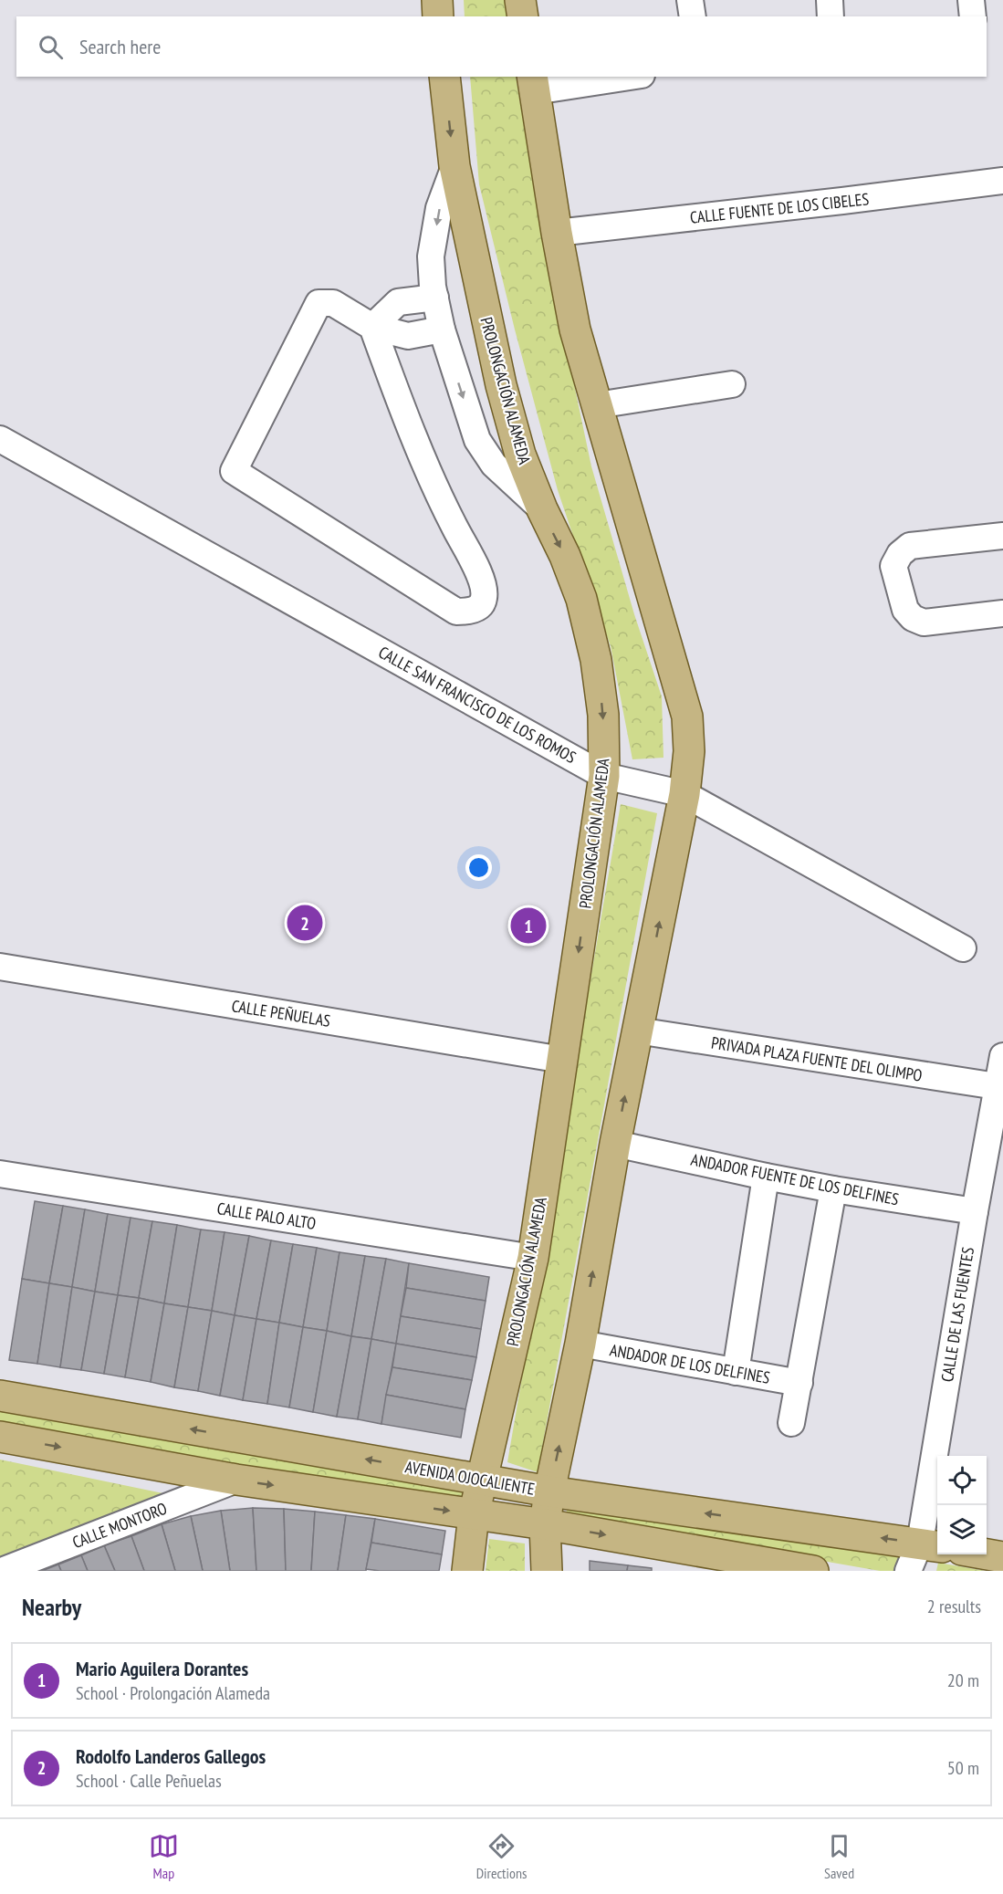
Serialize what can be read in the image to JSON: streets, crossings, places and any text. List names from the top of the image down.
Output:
{
  "streets": {
    "main road": ["PROLONGACIÓN ALAMEDA", "AVENIDA OJOCALIENTE"],
    "street": [
      "CALLE FUENTE DE LOS CIBELES",
      "CALLE SAN FRANCISCO DE LOS ROMOS",
      "CALLE PEÑUELAS",
      "PRIVADA PLAZA FUENTE DEL OLIMPO",
      "ANDADOR FUENTE DE LOS DELFINES",
      "CALLE PALO ALTO",
      "CALLE DE LAS FUENTES",
      "ANDADOR DE LOS DELFINES",
      "CALLE MONTORO"
    ]
  },
  "crossings": [
    ["PROLONGACIÓN ALAMEDA", "CALLE SAN FRANCISCO DE LOS ROMOS"],
    ["PROLONGACIÓN ALAMEDA", "CALLE PEÑUELAS"],
    ["PROLONGACIÓN ALAMEDA", "CALLE PALO ALTO"],
    ["PROLONGACIÓN ALAMEDA", "AVENIDA OJOCALIENTE"],
    ["PRIVADA PLAZA FUENTE DEL OLIMPO", "CALLE DE LAS FUENTES"],
    ["ANDADOR FUENTE DE LOS DELFINES", "CALLE DE LAS FUENTES"],
    ["CALLE DE LAS FUENTES", "AVENIDA OJOCALIENTE"],
    ["AVENIDA OJOCALIENTE", "CALLE MONTORO"]
  ],
  "page": {
    "search": "Search here",
    "pins": ["2", "1"],
    "heading": ["Nearby", "2 results"],
    "list": [
      {
        "mark": "1",
        "name": "Mario Aguilera Dorantes",
        "note": "School · Prolongación Alameda",
        "value": "20 m"
      },
      {
        "mark": "2",
        "name": "Rodolfo Landeros Gallegos",
        "note": "School · Calle Peñuelas",
        "value": "50 m"
      }
    ],
    "nav": ["Map", "Directions", "Saved"]
  }
}
